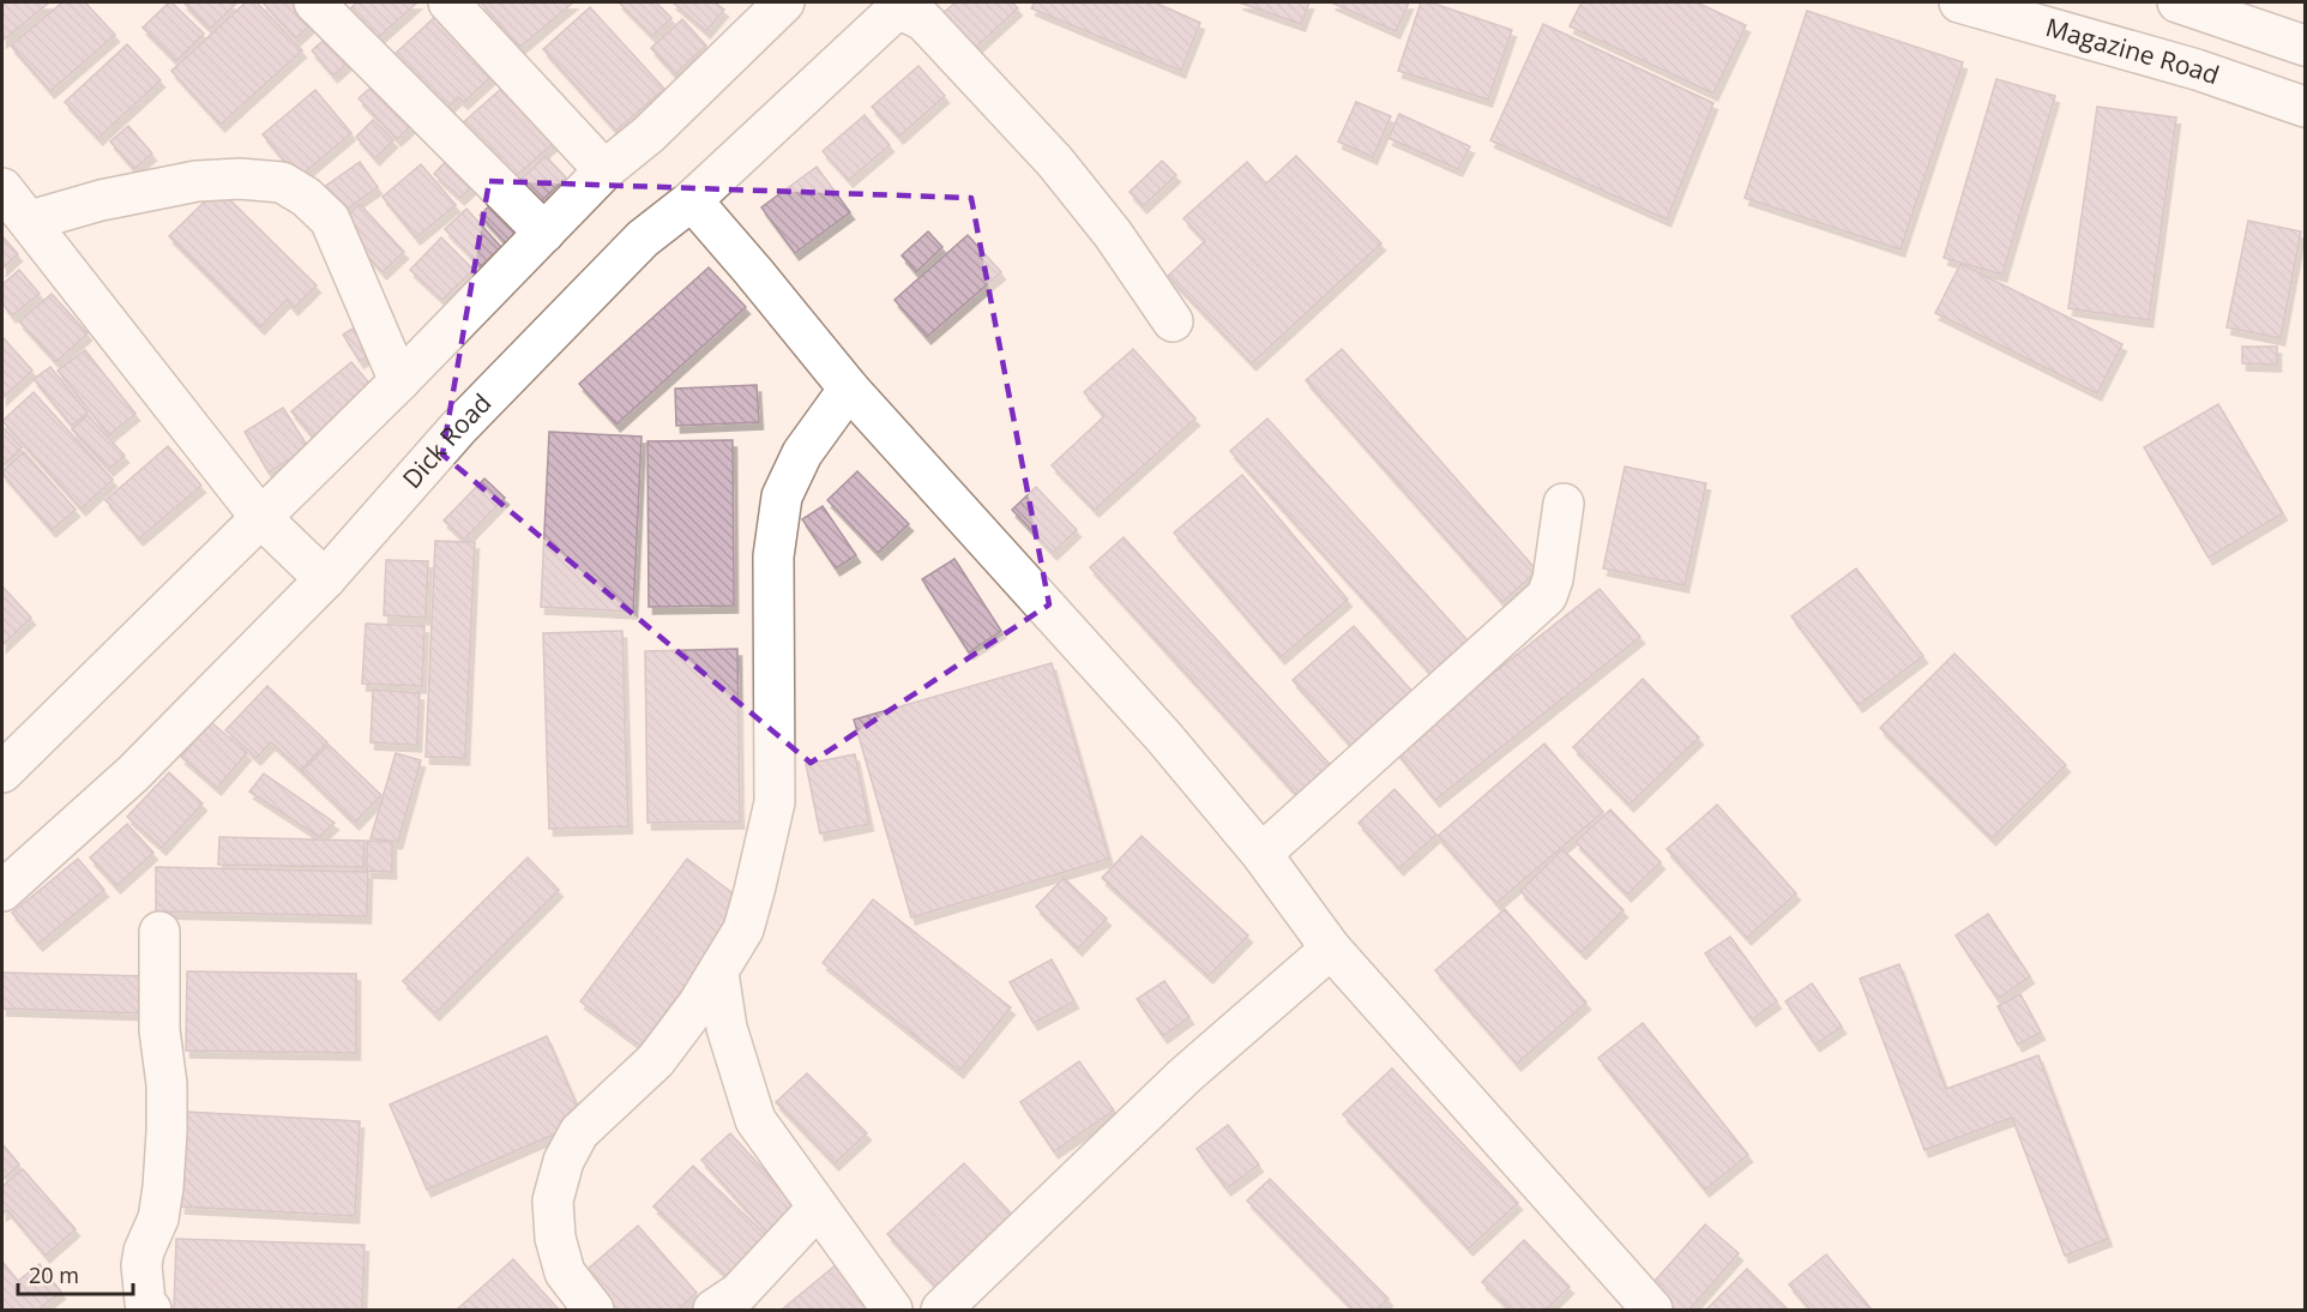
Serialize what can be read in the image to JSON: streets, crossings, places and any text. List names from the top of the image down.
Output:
{
  "streets": {
    "street": ["Magazine Road", "Dick Road"]
  },
  "scale_bar": "20 m"
}
